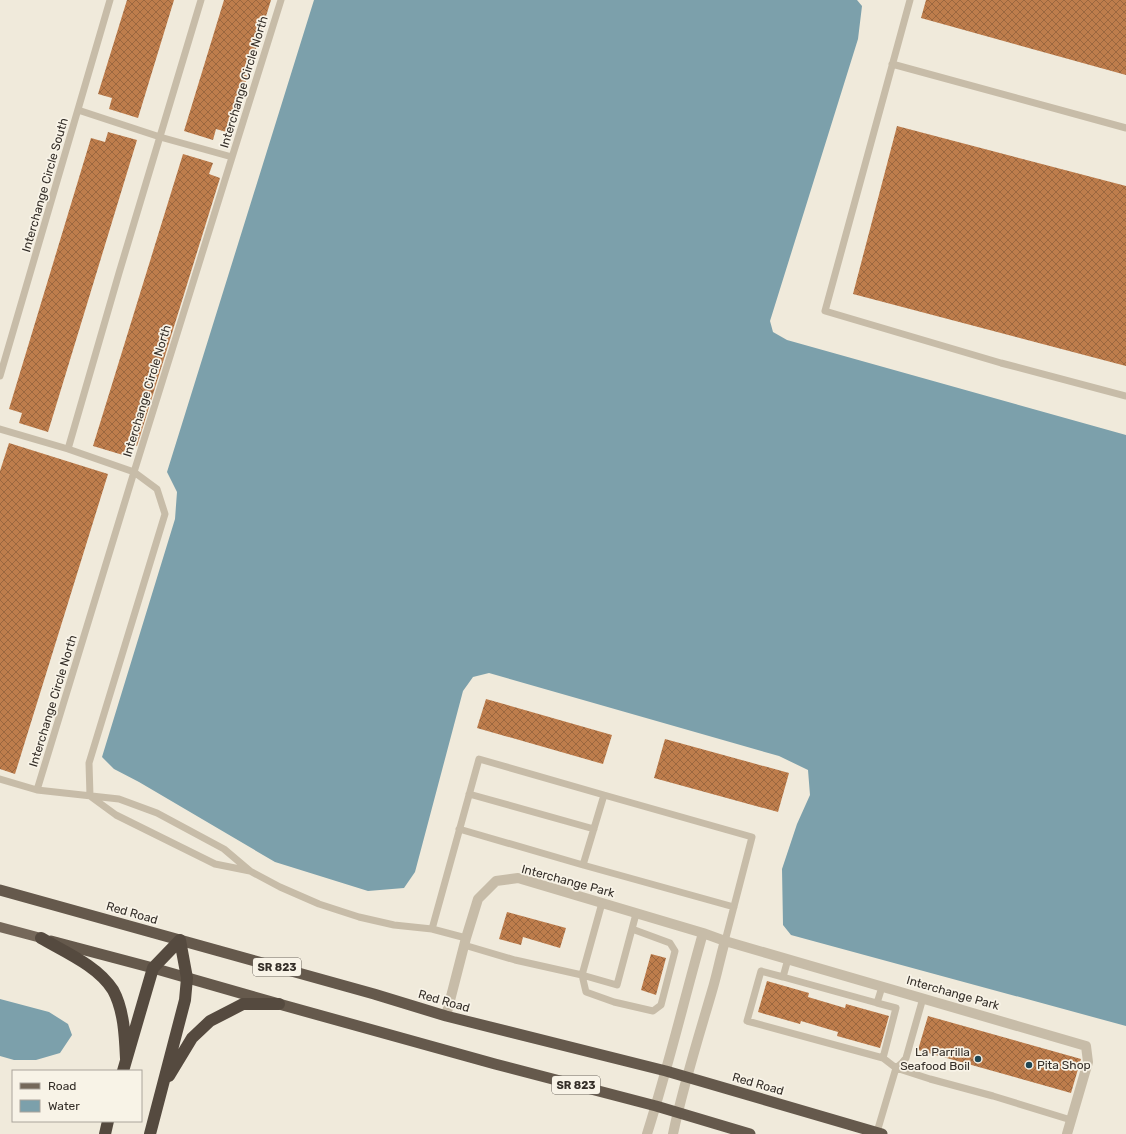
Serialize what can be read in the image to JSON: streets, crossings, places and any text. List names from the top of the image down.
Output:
{
  "streets": {
    "highway": ["Red Road", "SR 823"],
    "street": ["Interchange Park"],
    "lane": ["Interchange Circle North", "Interchange Circle South"]
  },
  "crossings": [
    ["Interchange Park", "Red Road"]
  ],
  "places": ["La Parrilla Seafood Boil", "Pita Shop"],
  "legend": ["Road", "Water"]
}
